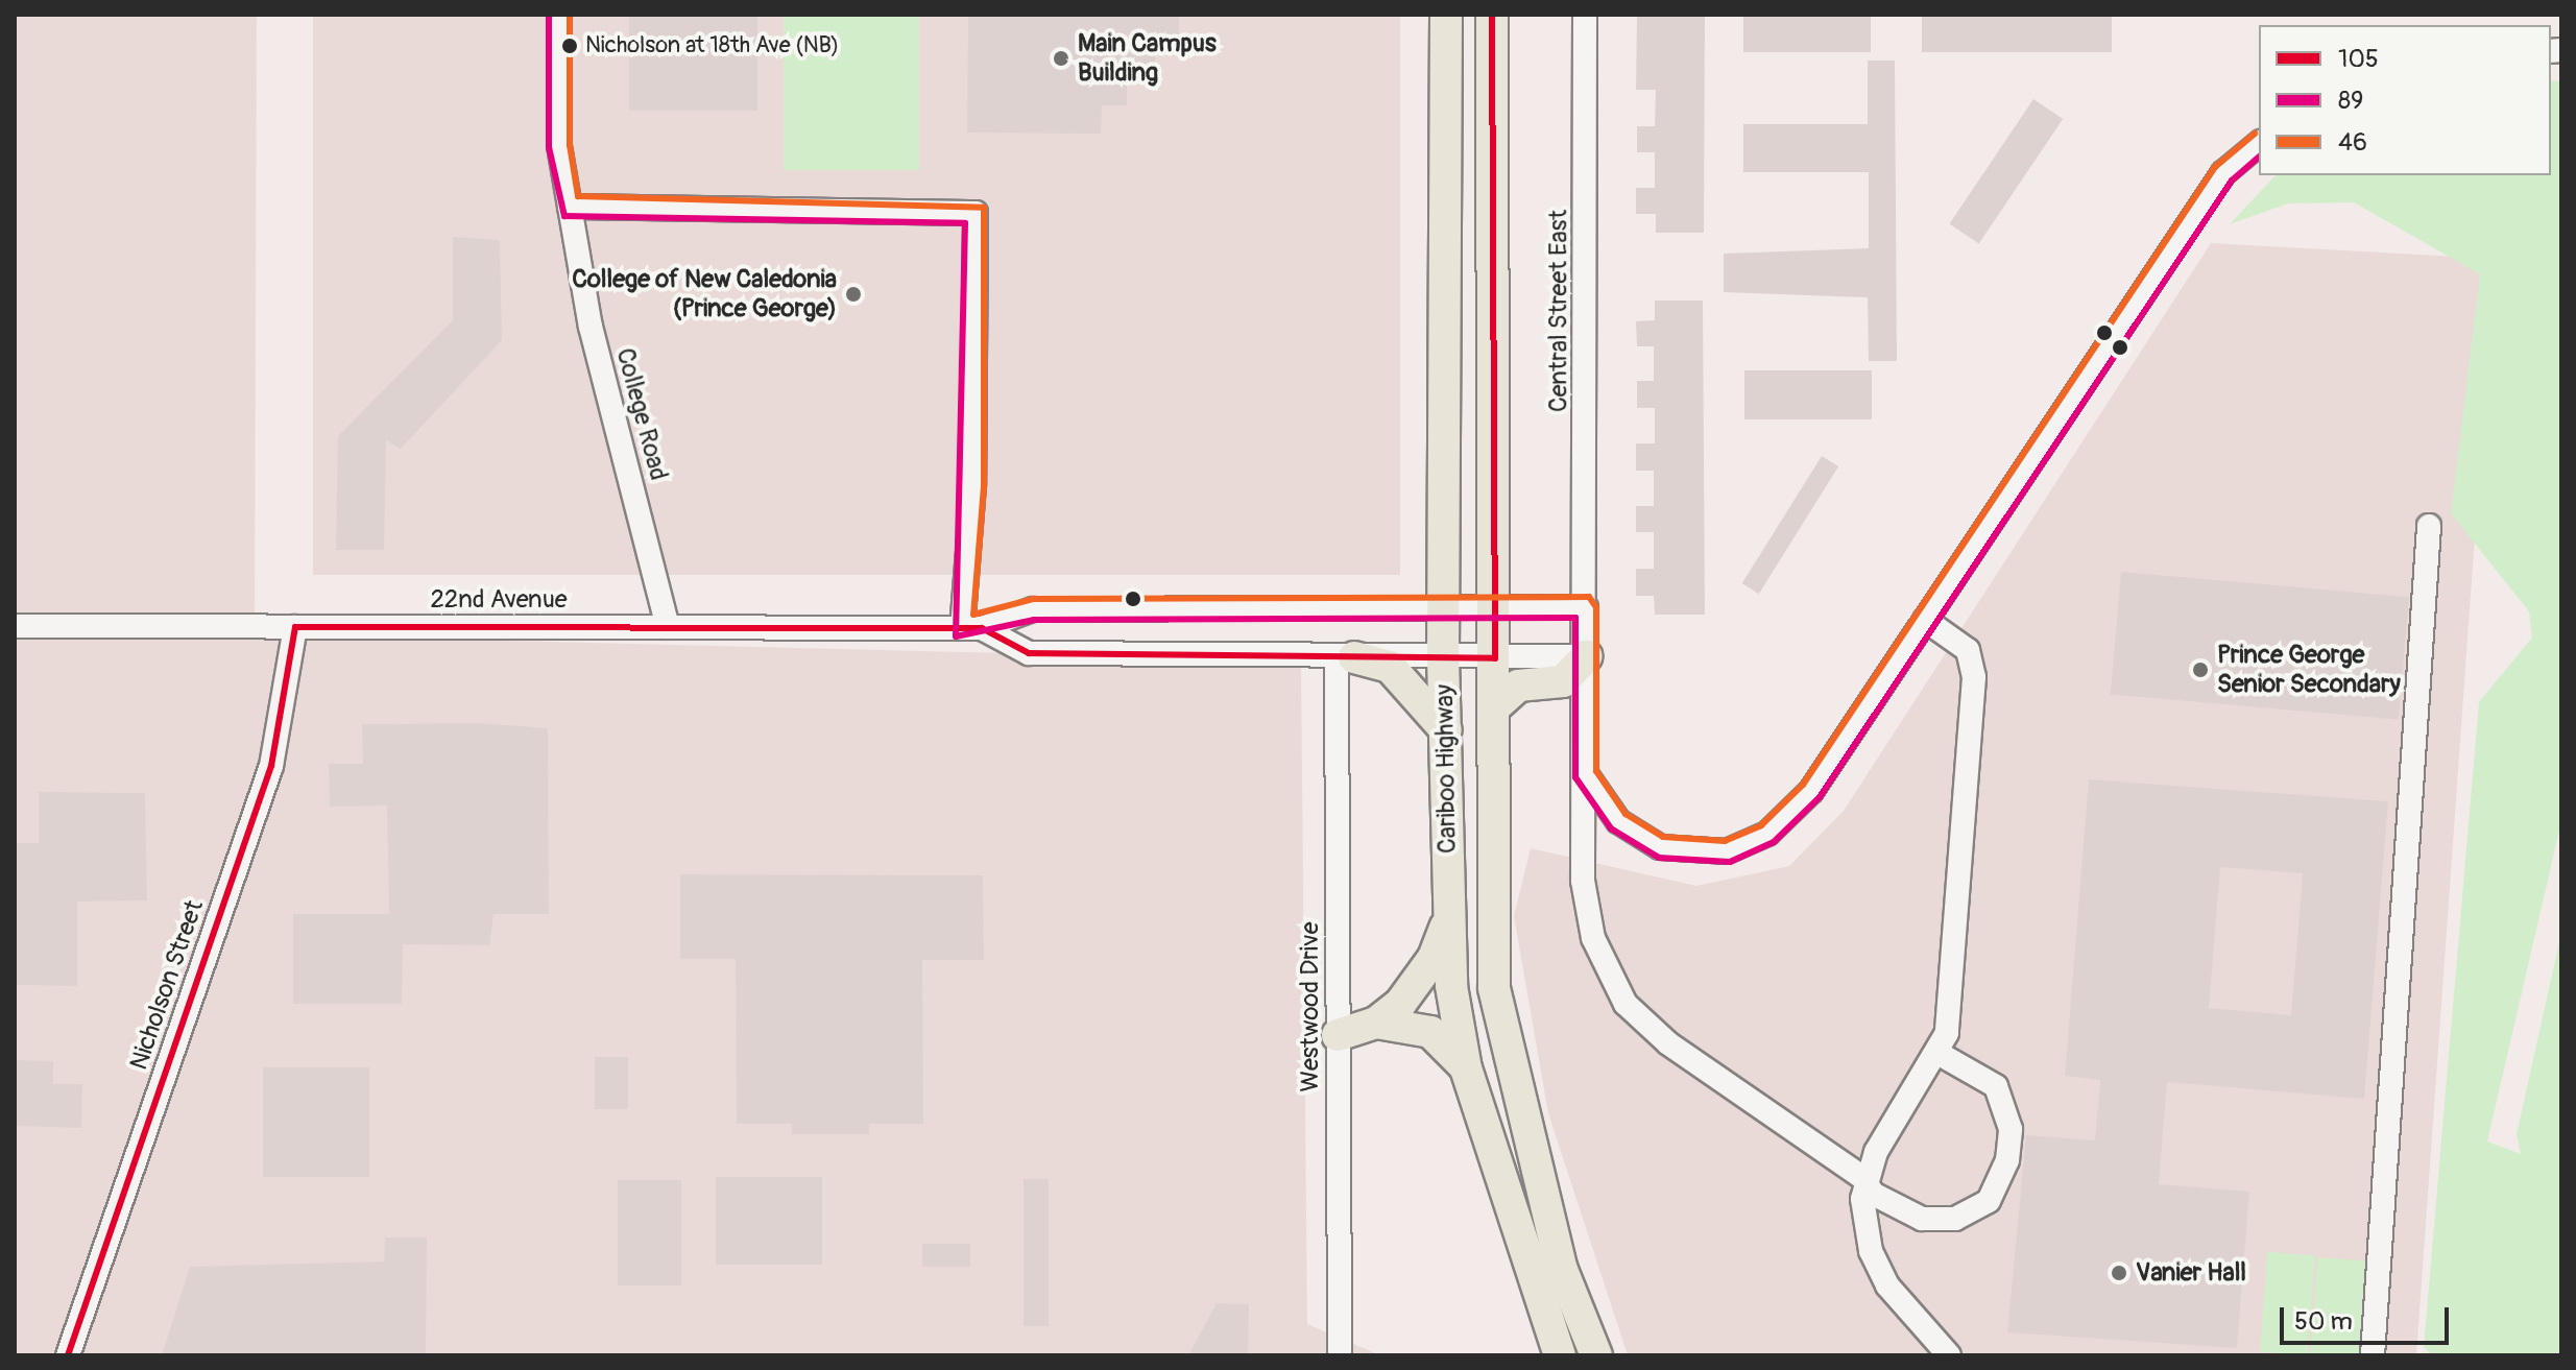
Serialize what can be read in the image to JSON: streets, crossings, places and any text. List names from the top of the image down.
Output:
{
  "streets": {
    "highway": ["Cariboo Highway"],
    "street": [
      "Central Street East",
      "College Road",
      "22nd Avenue",
      "Nicholson Street",
      "Westwood Drive"
    ]
  },
  "crossings": [
    ["Central Street East", "22nd Avenue"],
    ["College Road", "22nd Avenue"],
    ["22nd Avenue", "Cariboo Highway"],
    ["22nd Avenue", "Nicholson Street"],
    ["22nd Avenue", "Westwood Drive"]
  ],
  "places": [
    "Nicholson at 18th Ave (NB)",
    "Main Campus Building",
    "College of New Caledonia (Prince George)",
    "Prince George Senior Secondary",
    "Vanier Hall"
  ],
  "lines": ["transit line 105", "transit line 89", "transit line 46"],
  "legend": ["105", "89", "46"],
  "scale_bar": "50 m"
}
